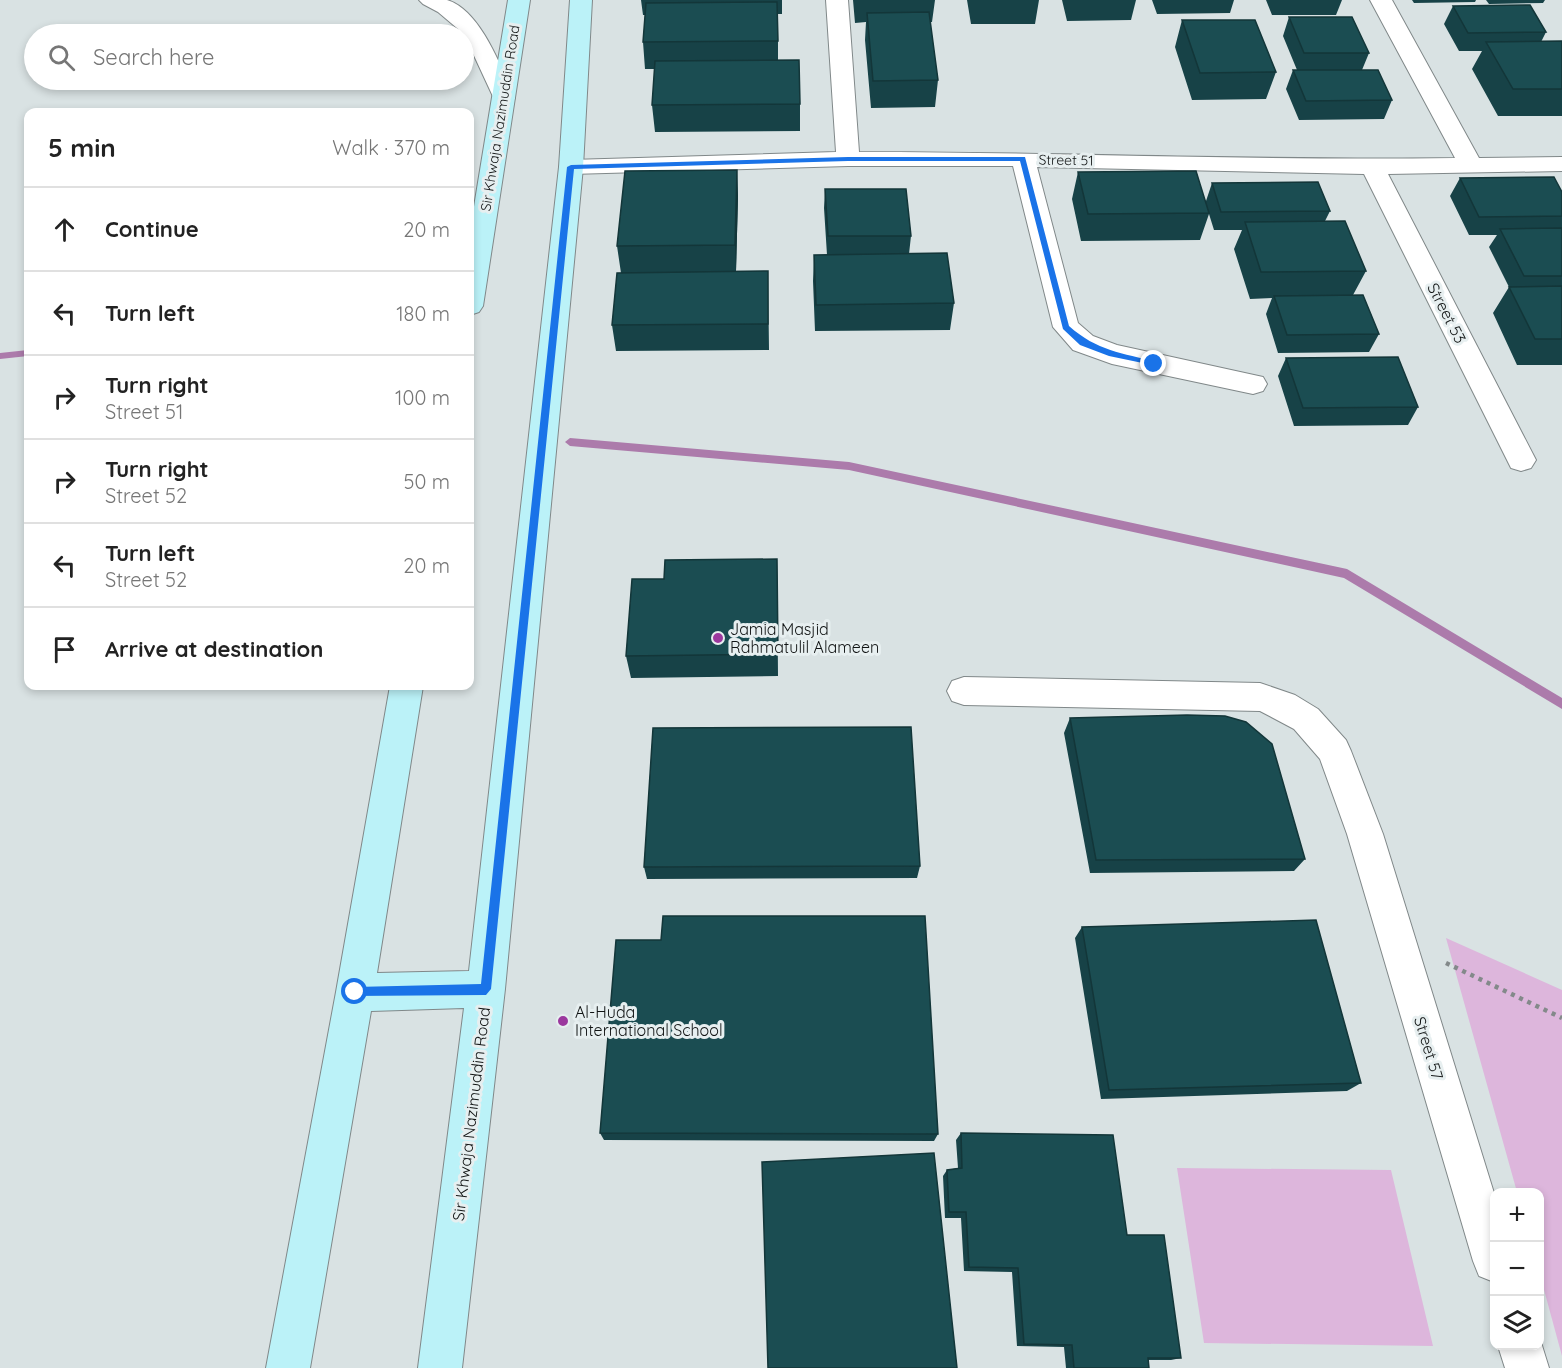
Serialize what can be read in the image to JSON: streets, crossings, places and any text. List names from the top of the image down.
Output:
{
  "streets": {
    "main road": ["Sir Khwaja Nazimuddin Road"],
    "street": ["Street 51", "Street 53", "Street 57"]
  },
  "crossings": [
    ["Sir Khwaja Nazimuddin Road", "Street 51"],
    ["Street 51", "Street 53"]
  ],
  "places": ["Jamia Masjid Rahmatulil Alameen", "Al-Huda International School"],
  "page": {
    "search": "Search here",
    "heading": ["5 min", "Walk · 370 m"],
    "list": [
      ["Continue", "20 m"],
      ["Turn left", "180 m"],
      ["Turn right", "Street 51", "100 m"],
      ["Turn right", "Street 52", "50 m"],
      ["Turn left", "Street 52", "20 m"],
      "Arrive at destination"
    ],
    "map_buttons": ["+", "−"]
  }
}
